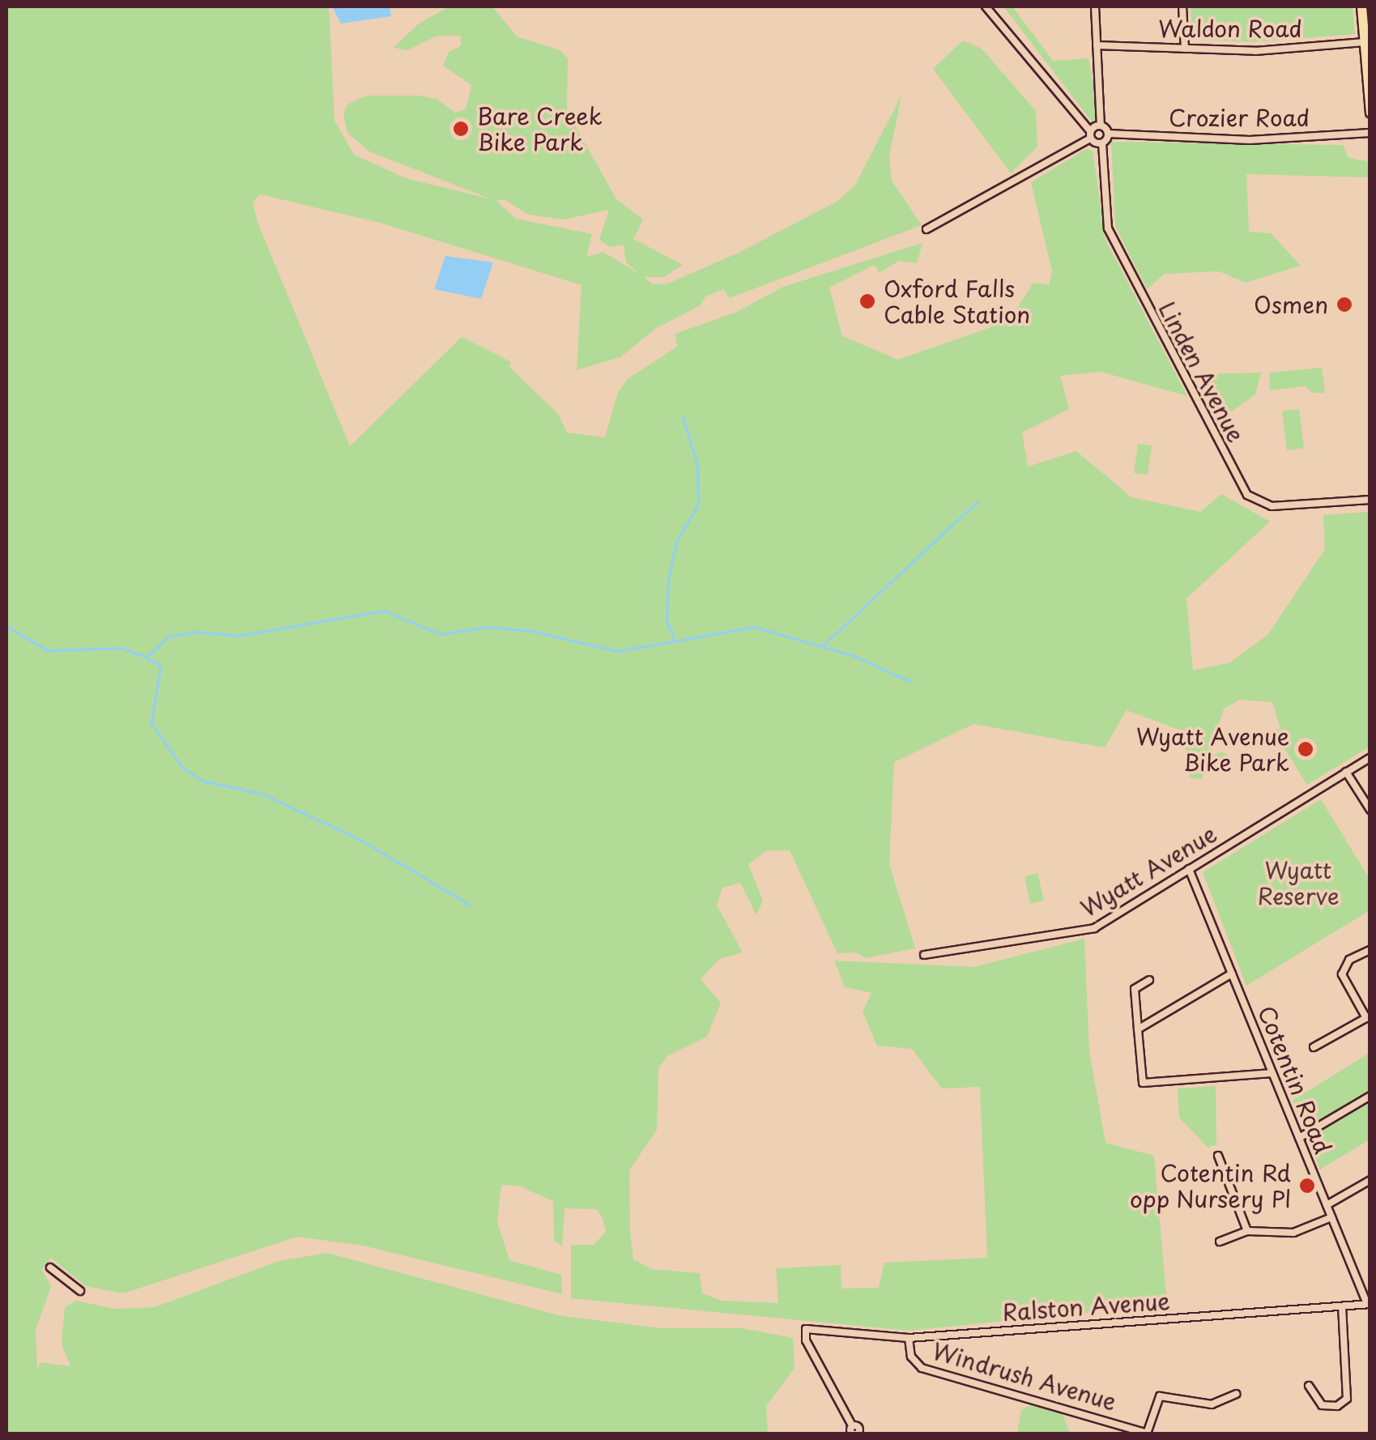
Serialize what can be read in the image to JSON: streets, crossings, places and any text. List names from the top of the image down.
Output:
{
  "streets": {
    "street": [
      "Waldon Road",
      "Crozier Road",
      "Linden Avenue",
      "Wyatt Avenue",
      "Cotentin Road",
      "Ralston Avenue",
      "Windrush Avenue"
    ]
  },
  "crossings": [
    ["Wyatt Avenue", "Cotentin Road"],
    ["Cotentin Road", "Ralston Avenue"],
    ["Ralston Avenue", "Windrush Avenue"]
  ],
  "parks": ["Wyatt Reserve"],
  "places": [
    "Bare Creek Bike Park",
    "Oxford Falls Cable Station",
    "Osmen",
    "Wyatt Avenue Bike Park",
    "Cotentin Rd opp Nursery Pl"
  ]
}
